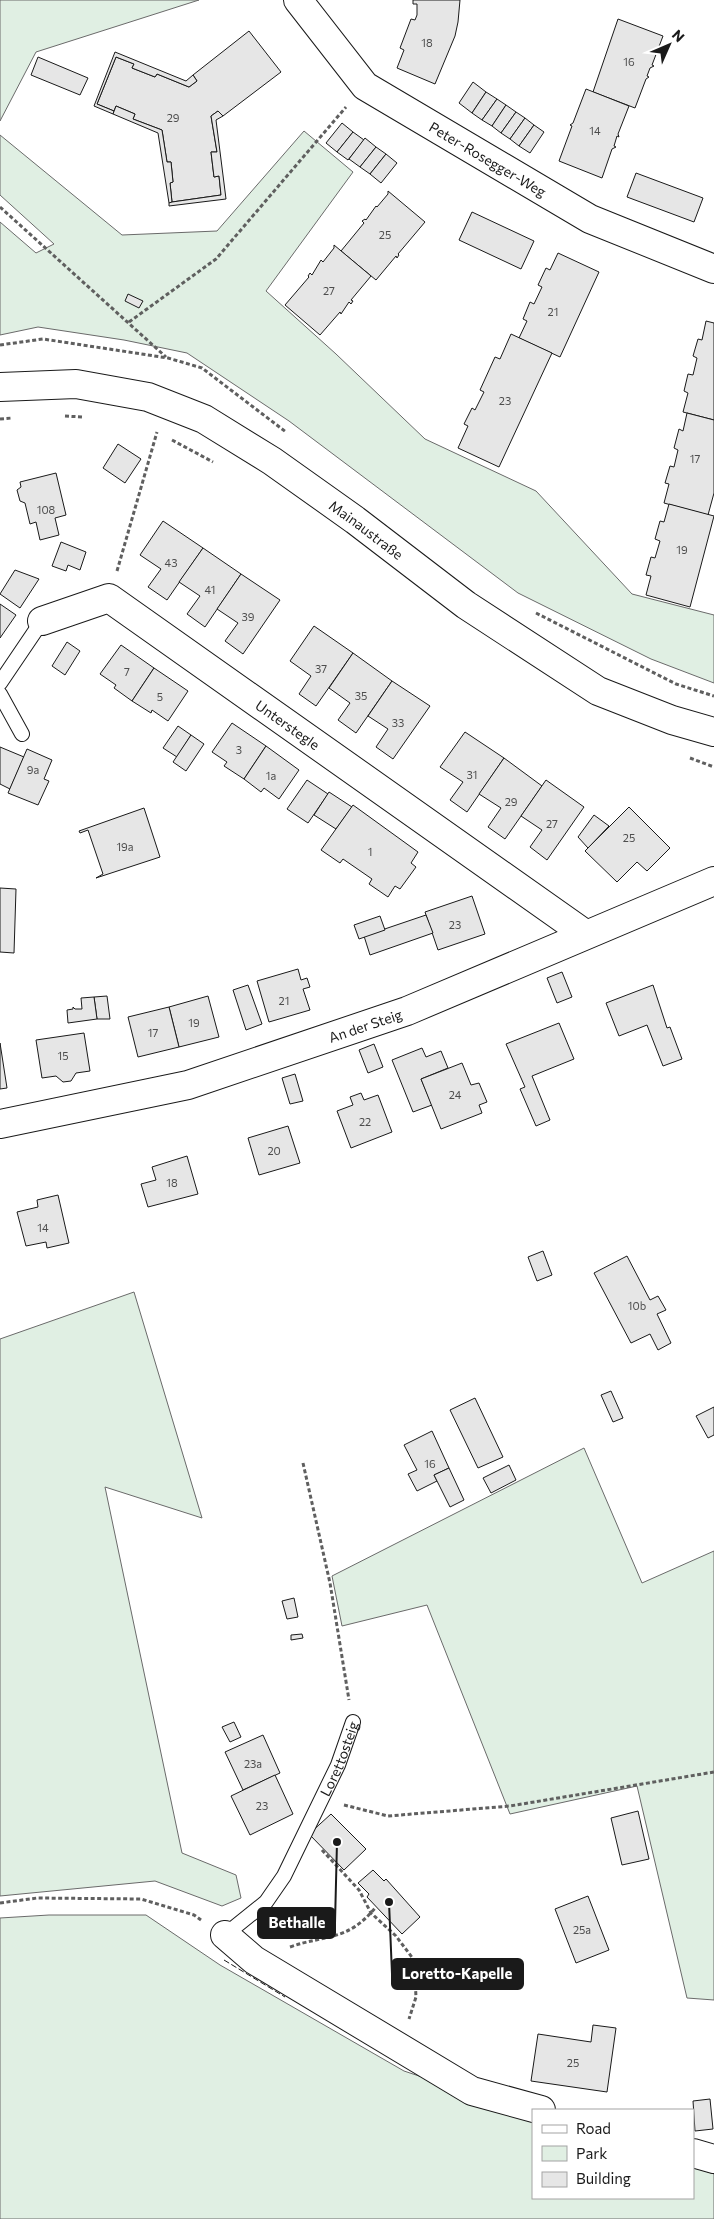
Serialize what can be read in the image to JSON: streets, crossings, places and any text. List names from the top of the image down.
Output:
{
  "streets": {
    "street": [
      "Peter-Rosegger-Weg",
      "Mainaustraße",
      "Unterstegle",
      "An der Steig"
    ],
    "lane": ["Lorettosteig"]
  },
  "crossings": [
    ["Unterstegle", "An der Steig"]
  ],
  "places": ["Bethalle", "Loretto-Kapelle"],
  "house_numbers": [
    "18",
    "16",
    "29",
    "14",
    "25",
    "27",
    "21",
    "23",
    "17",
    "108",
    "19",
    "43",
    "41",
    "39",
    "37",
    "7",
    "35",
    "5",
    "33",
    "3",
    "9a",
    "31",
    "1a",
    "29",
    "27",
    "25",
    "19a",
    "1",
    "23",
    "21",
    "19",
    "17",
    "15",
    "24",
    "22",
    "20",
    "18",
    "14",
    "10b",
    "16",
    "23a",
    "23",
    "25a",
    "25"
  ],
  "legend": ["Road", "Park", "Building"],
  "north": "top right"
}
